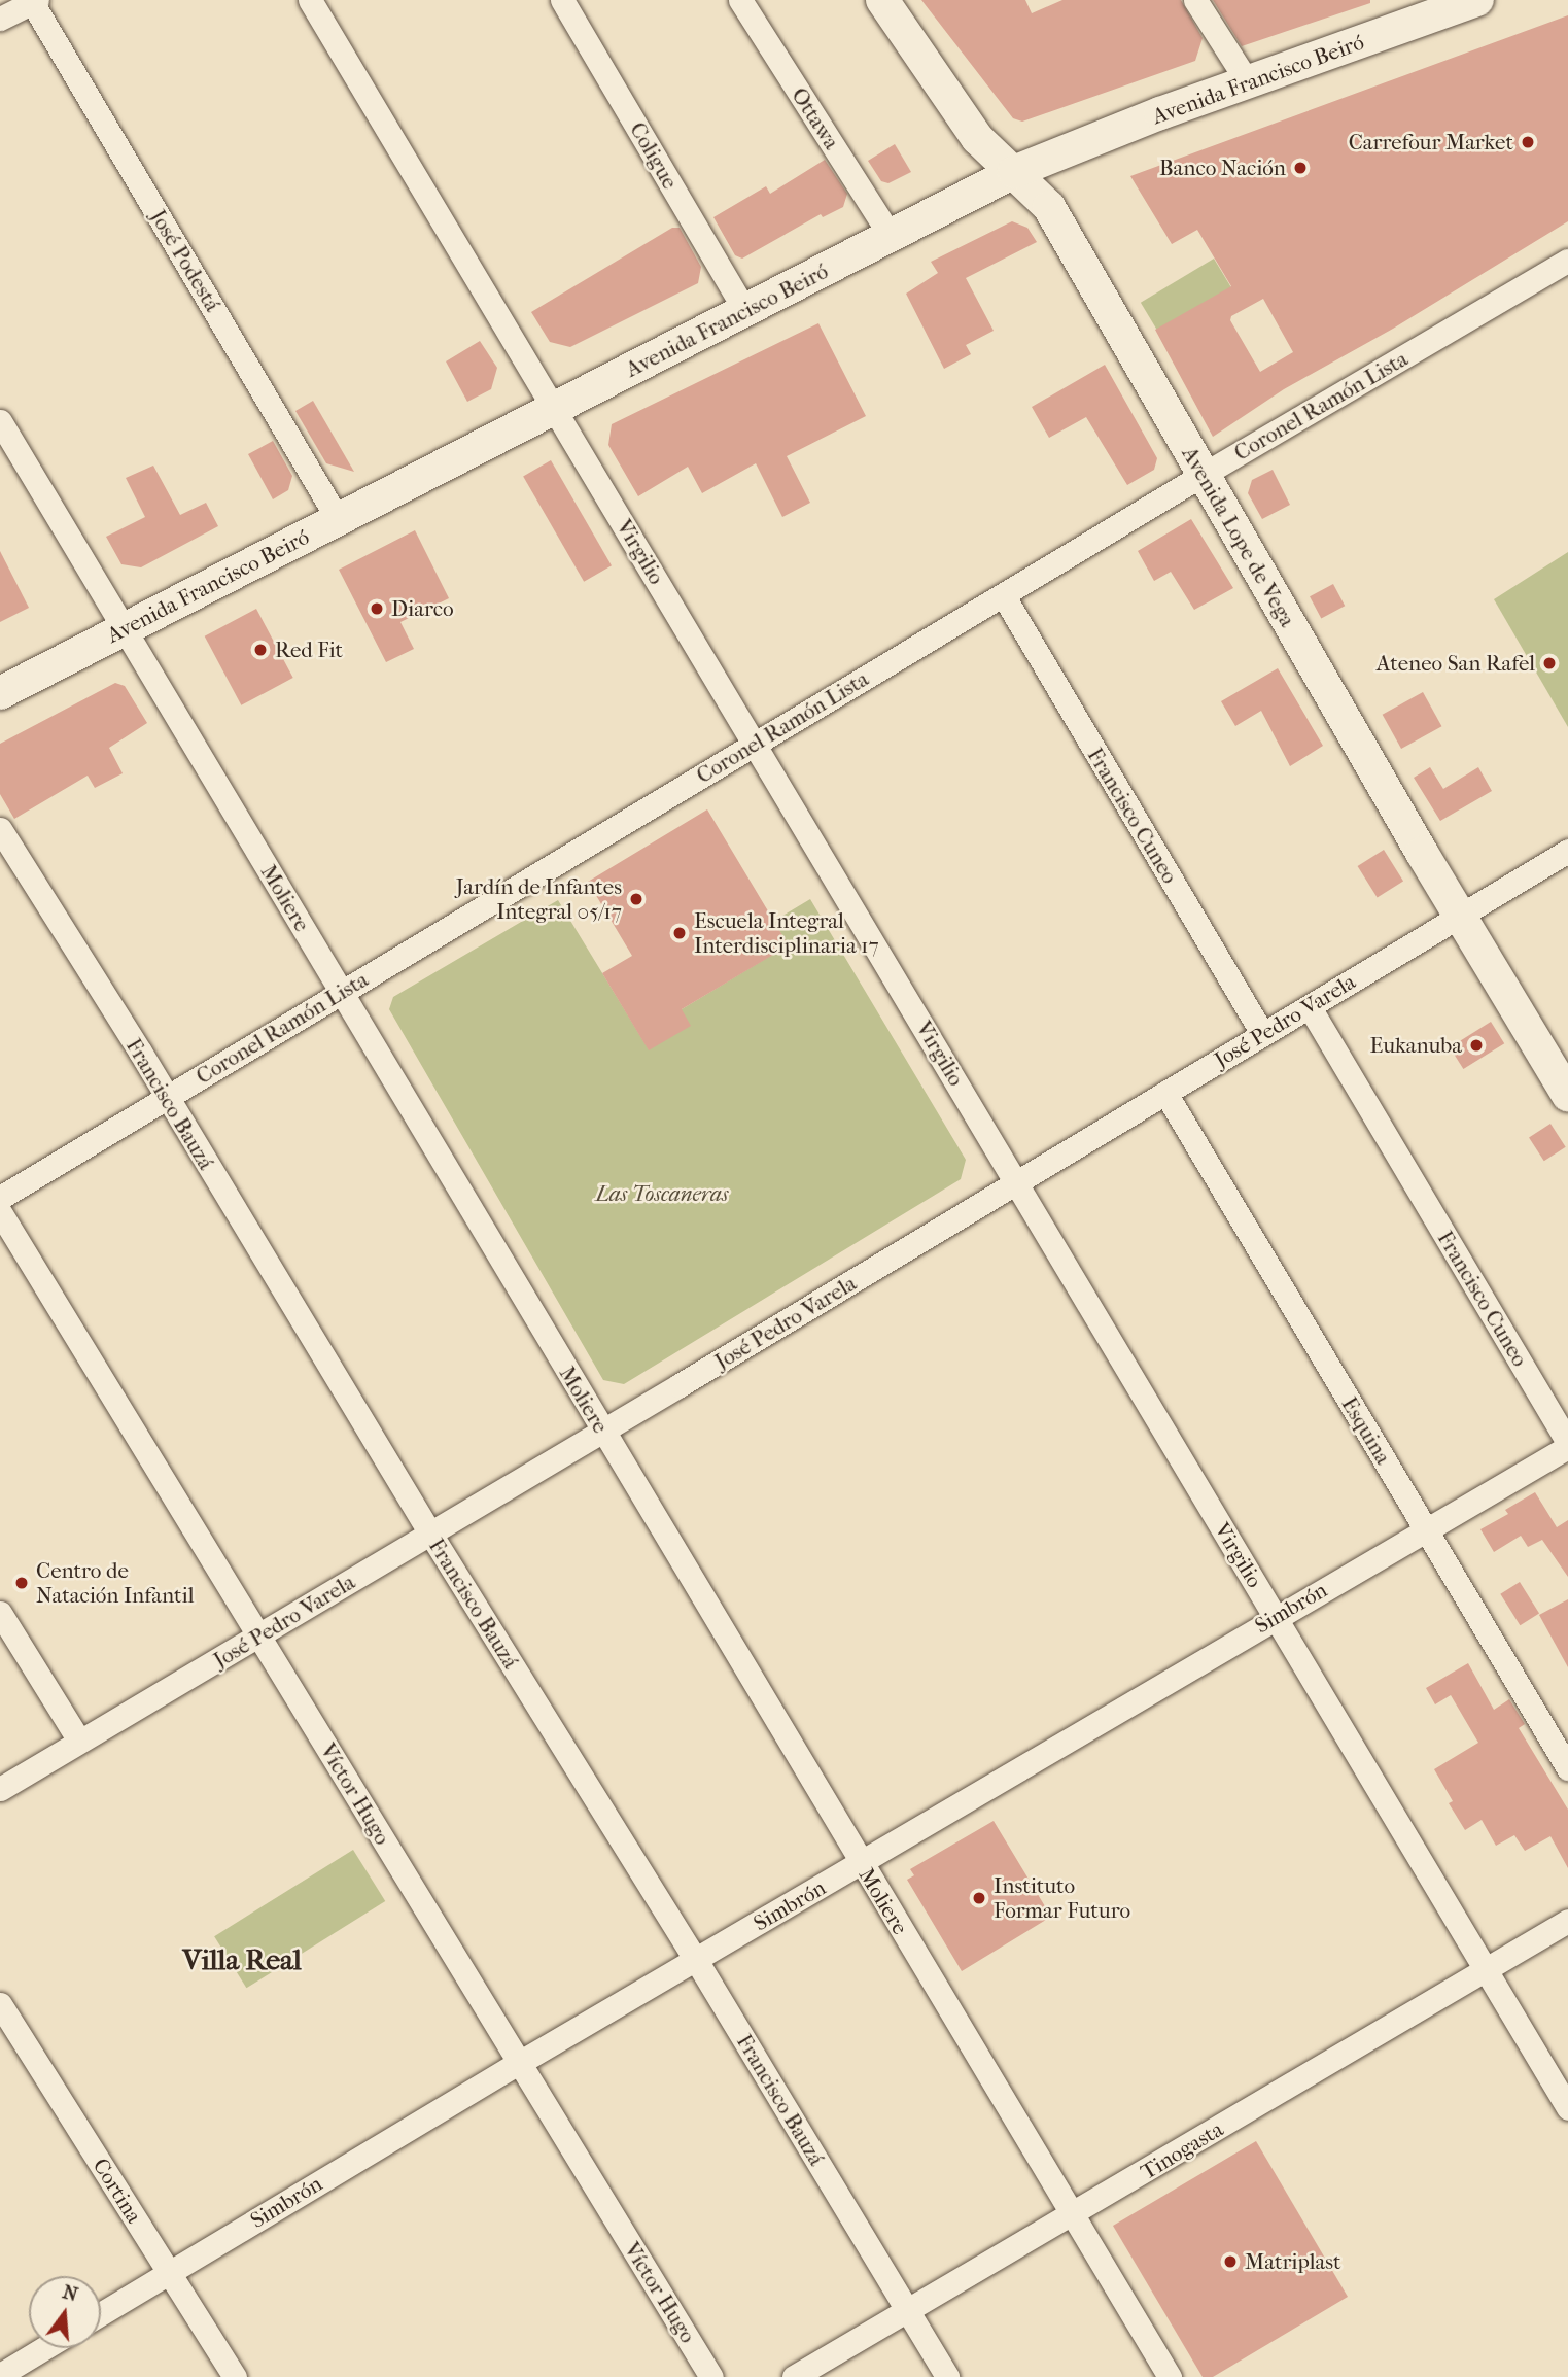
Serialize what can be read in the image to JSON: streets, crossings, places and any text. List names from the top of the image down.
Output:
{
  "streets": {
    "main road": ["Avenida Francisco Beiró", "Avenida Lope de Vega"],
    "street": [
      "Ottawa",
      "Coligue",
      "José Podestá",
      "Coronel Ramón Lista",
      "Virgilio",
      "Francisco Cuneo",
      "Moliere",
      "José Pedro Varela",
      "Francisco Bauzá",
      "Esquina",
      "Simbrón",
      "Víctor Hugo",
      "Tinogasta",
      "Cortina"
    ]
  },
  "crossings": [
    ["Avenida Francisco Beiró", "Ottawa"],
    ["Avenida Francisco Beiró", "Coligue"],
    ["Avenida Francisco Beiró", "José Podestá"],
    ["Avenida Francisco Beiró", "Avenida Lope de Vega"],
    ["Avenida Francisco Beiró", "Virgilio"],
    ["Avenida Francisco Beiró", "Moliere"],
    ["Coronel Ramón Lista", "Avenida Lope de Vega"],
    ["Coronel Ramón Lista", "Virgilio"],
    ["Coronel Ramón Lista", "Francisco Cuneo"],
    ["Coronel Ramón Lista", "Moliere"],
    ["Coronel Ramón Lista", "Francisco Bauzá"],
    ["Avenida Lope de Vega", "José Pedro Varela"],
    ["Virgilio", "José Pedro Varela"],
    ["Virgilio", "Simbrón"],
    ["Virgilio", "Tinogasta"],
    ["Francisco Cuneo", "José Pedro Varela"],
    ["Francisco Cuneo", "Simbrón"],
    ["Moliere", "José Pedro Varela"],
    ["Moliere", "Simbrón"],
    ["Moliere", "Tinogasta"],
    ["José Pedro Varela", "Francisco Bauzá"],
    ["José Pedro Varela", "Esquina"],
    ["José Pedro Varela", "Víctor Hugo"],
    ["Francisco Bauzá", "Simbrón"],
    ["Francisco Bauzá", "Tinogasta"],
    ["Esquina", "Simbrón"],
    ["Simbrón", "Víctor Hugo"],
    ["Simbrón", "Cortina"]
  ],
  "districts": ["Villa Real"],
  "parks": ["Las Toscaneras"],
  "places": [
    "Carrefour Market",
    "Banco Nación",
    "Diarco",
    "Red Fit",
    "Ateneo San Rafel",
    "Jardín de Infantes Integral 05/17",
    "Escuela Integral Interdisciplinaria 17",
    "Eukanuba",
    "Centro de Natación Infantil",
    "Instituto Formar Futuro",
    "Matriplast"
  ],
  "north": "top"
}
